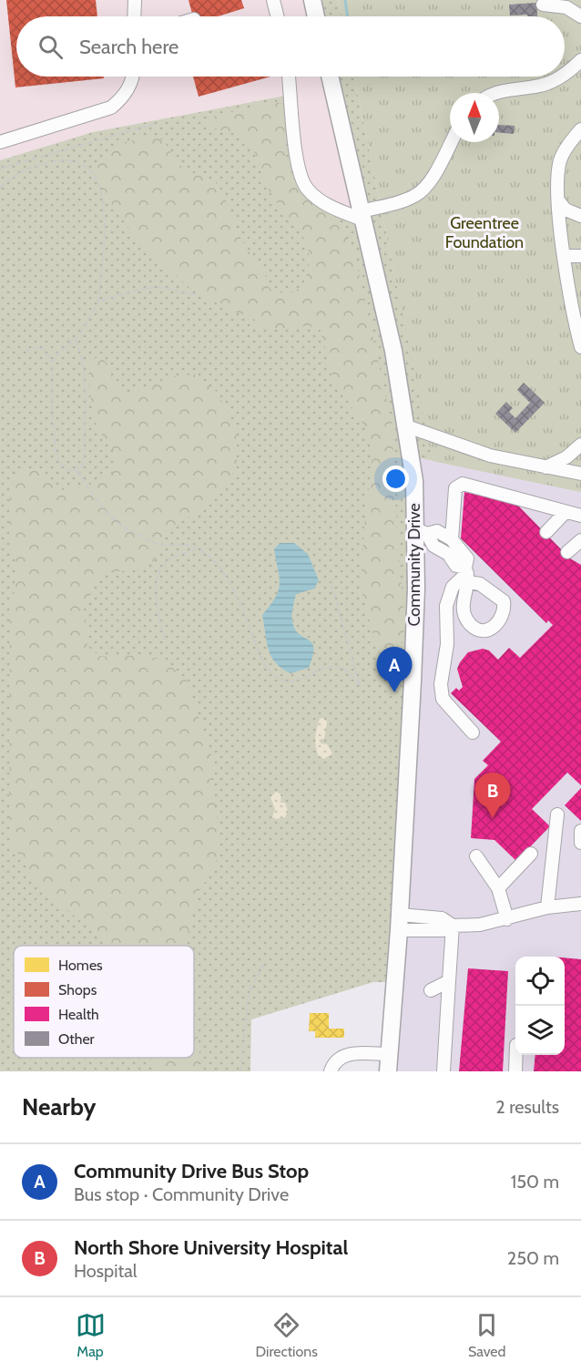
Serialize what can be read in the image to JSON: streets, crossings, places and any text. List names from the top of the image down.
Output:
{
  "streets": {
    "main road": ["Community Drive"]
  },
  "parks": ["Greentree Foundation"],
  "legend": [
    "Homes",
    "Shops",
    "Health",
    "Other"
  ],
  "north": "top",
  "page": {
    "search": "Search here",
    "pins": ["A", "B"],
    "heading": ["Nearby", "2 results"],
    "list": [
      {
        "mark": "A",
        "name": "Community Drive Bus Stop",
        "note": "Bus stop · Community Drive",
        "value": "150 m"
      },
      {
        "mark": "B",
        "name": "North Shore University Hospital",
        "note": "Hospital",
        "value": "250 m"
      }
    ],
    "nav": ["Map", "Directions", "Saved"]
  }
}
